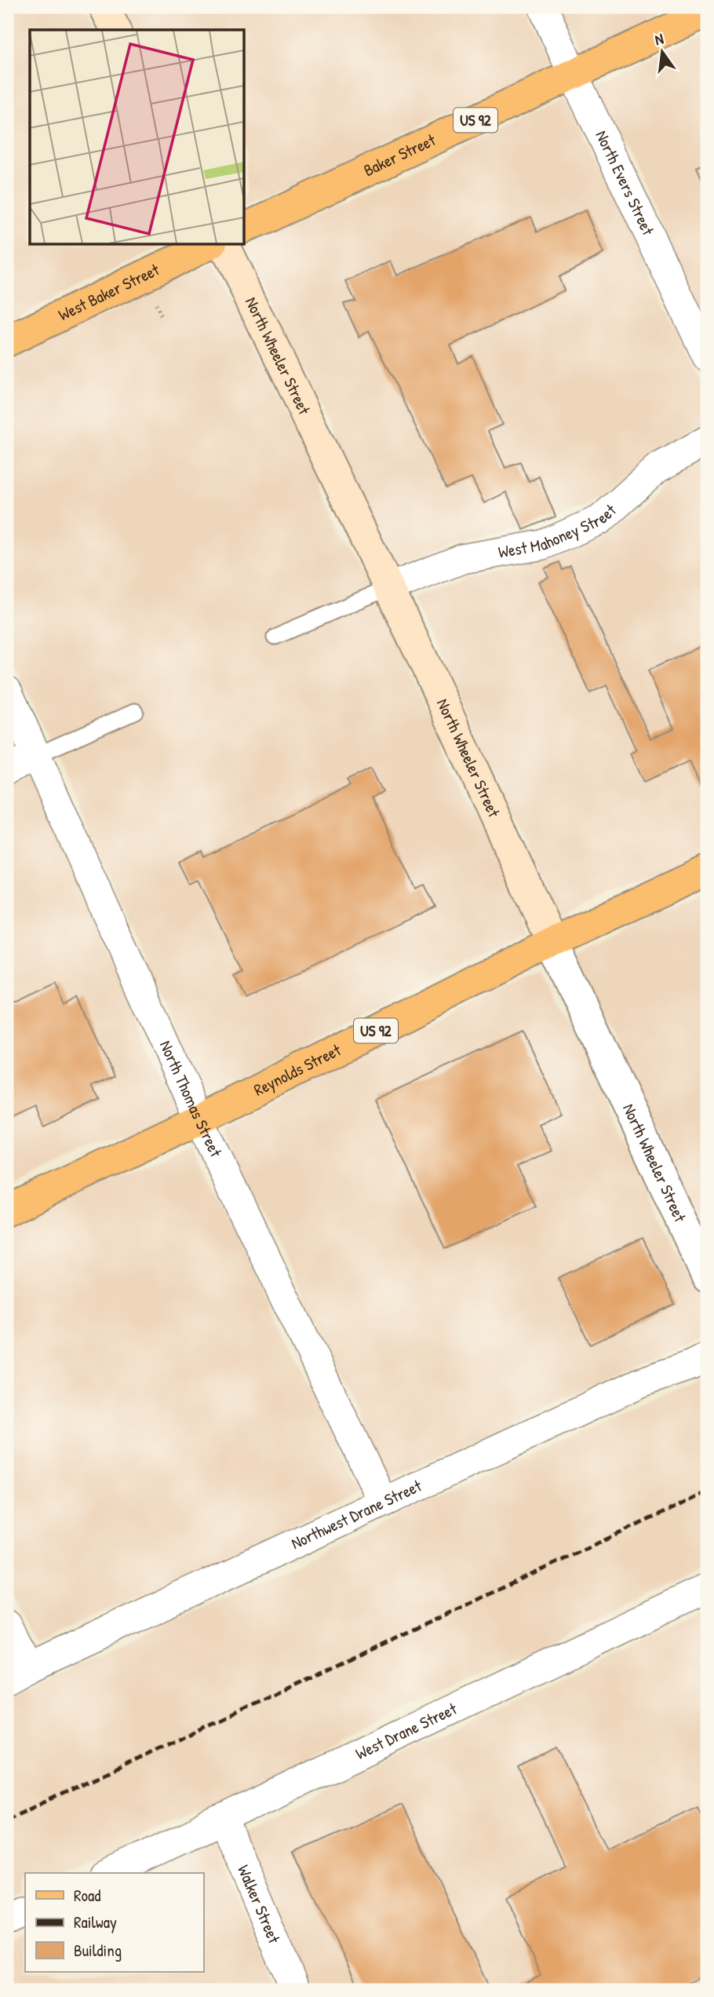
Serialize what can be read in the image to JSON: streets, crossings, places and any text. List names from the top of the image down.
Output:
{
  "streets": {
    "main road": [
      "US 92",
      "Baker Street",
      "West Baker Street",
      "North Wheeler Street",
      "Reynolds Street"
    ],
    "street": [
      "North Evers Street",
      "West Mahoney Street",
      "North Thomas Street",
      "Northwest Drane Street",
      "West Drane Street",
      "Walker Street"
    ]
  },
  "crossings": [
    ["Baker Street", "North Evers Street"],
    ["North Wheeler Street", "West Mahoney Street"],
    ["North Wheeler Street", "Reynolds Street"],
    ["Reynolds Street", "North Thomas Street"],
    ["North Thomas Street", "Northwest Drane Street"],
    ["West Drane Street", "Walker Street"]
  ],
  "legend": ["Road", "Railway", "Building"],
  "north": "top"
}
